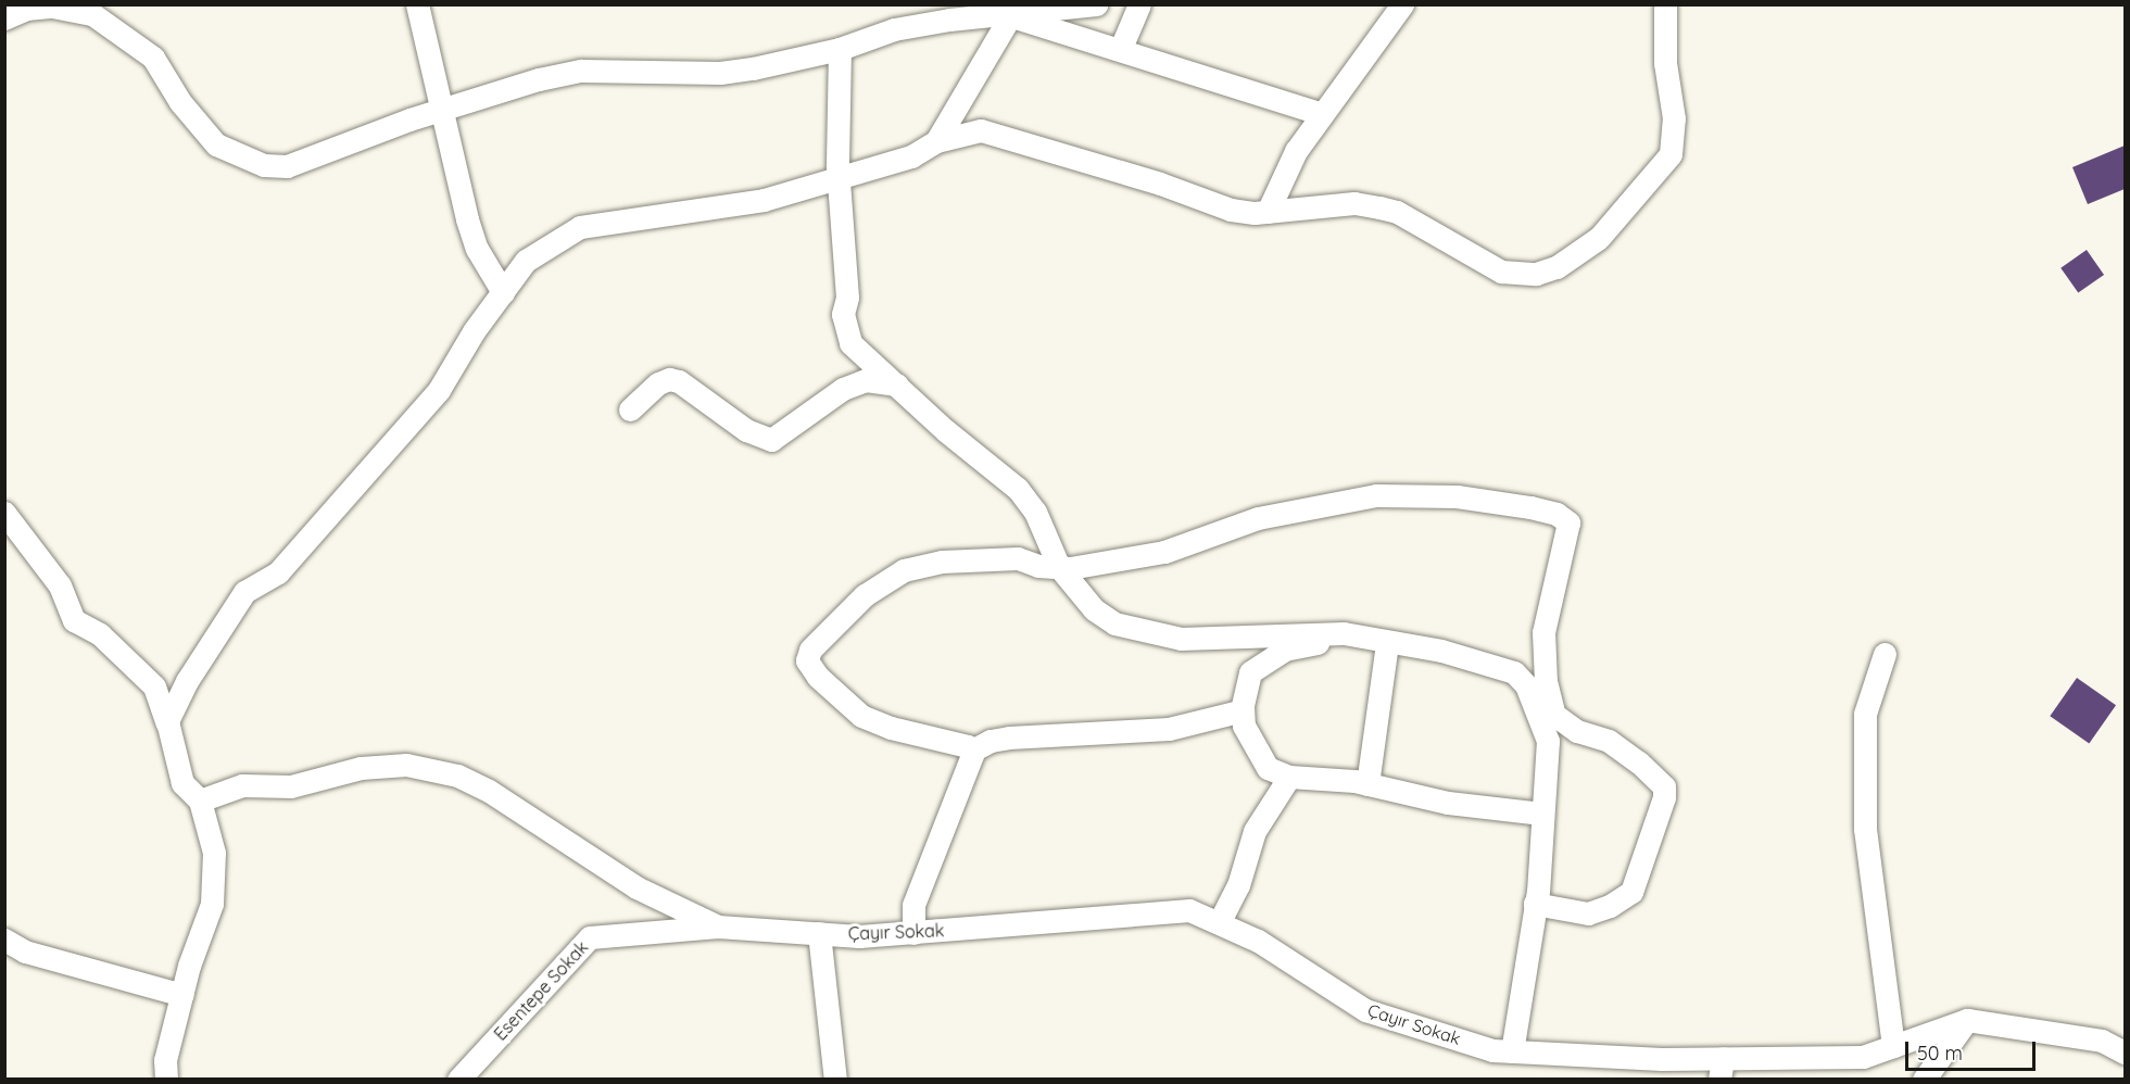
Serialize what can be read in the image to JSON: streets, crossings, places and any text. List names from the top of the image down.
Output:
{
  "streets": {
    "street": ["Çayır Sokak", "Esentepe Sokak"]
  },
  "crossings": [
    ["Çayır Sokak", "Esentepe Sokak"]
  ],
  "scale_bar": "50 m"
}
